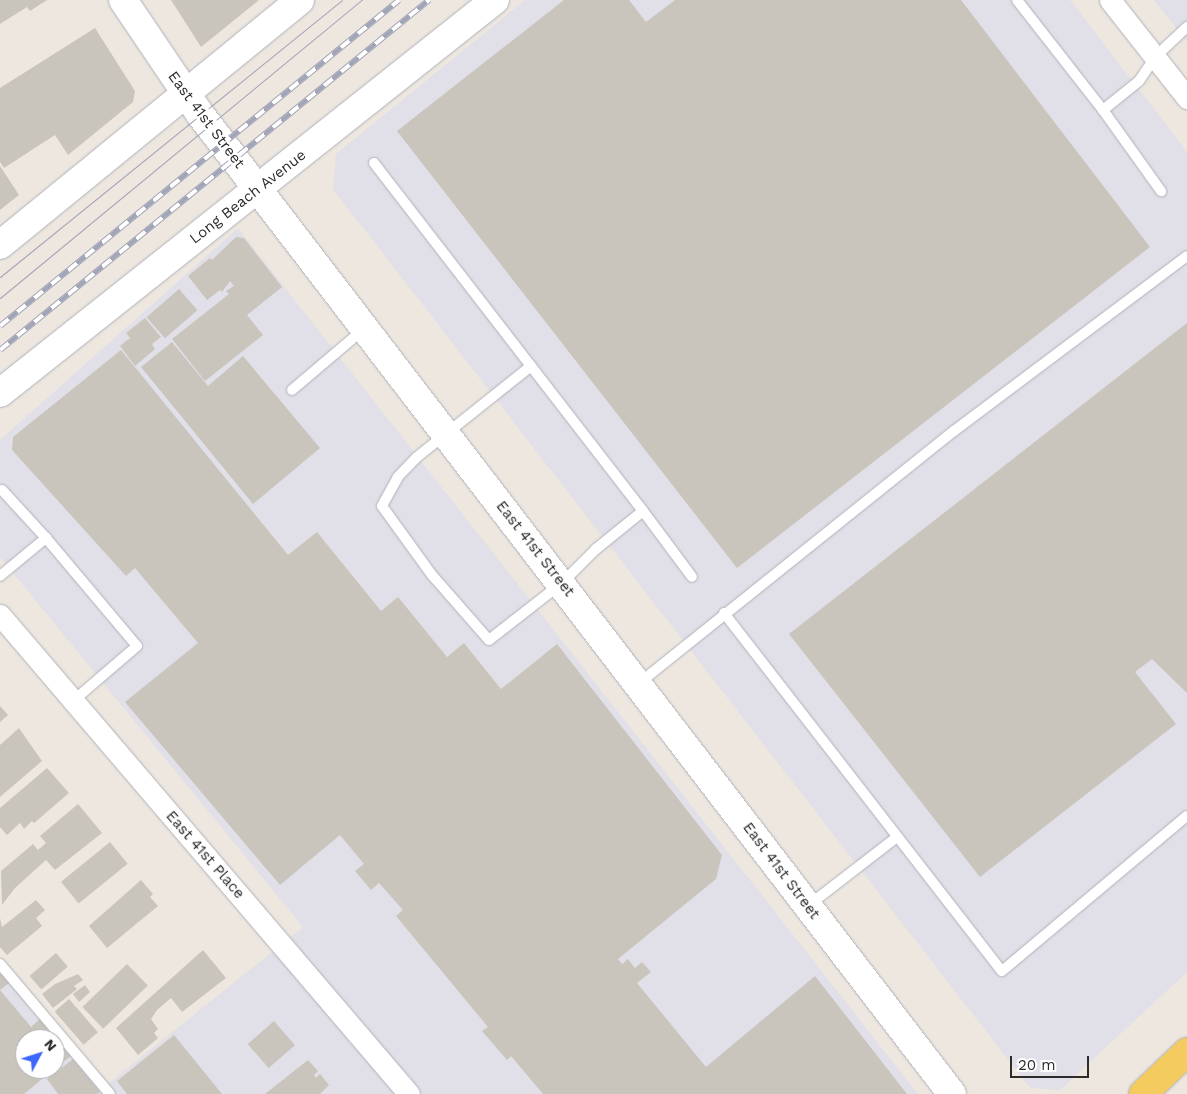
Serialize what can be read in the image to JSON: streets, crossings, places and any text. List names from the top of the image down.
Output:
{
  "streets": {
    "street": ["East 41st Street", "Long Beach Avenue", "East 41st Place"]
  },
  "crossings": [
    ["East 41st Street", "Long Beach Avenue"]
  ],
  "scale_bar": "20 m",
  "north": "top right"
}
